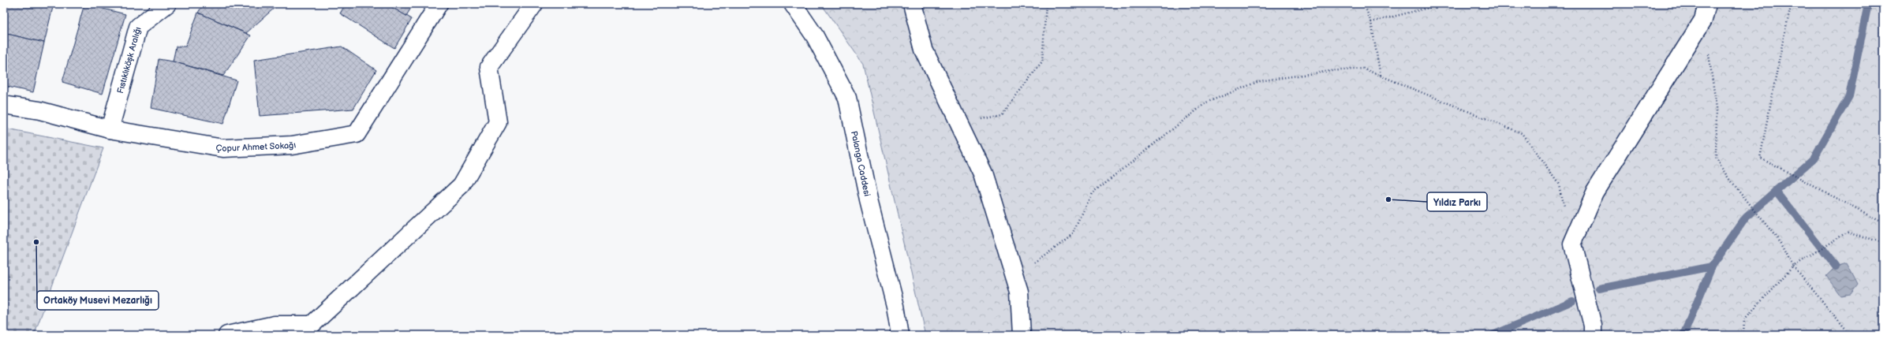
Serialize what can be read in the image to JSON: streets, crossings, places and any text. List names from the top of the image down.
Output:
{
  "streets": {
    "street": ["Fıstıklıköşk Aralığı", "Çopur Ahmet Sokağı", "Palanga Caddesi"]
  },
  "crossings": [
    ["Fıstıklıköşk Aralığı", "Çopur Ahmet Sokağı"]
  ],
  "places": ["Yıldız Parkı", "Ortaköy Musevi Mezarlığı"]
}
